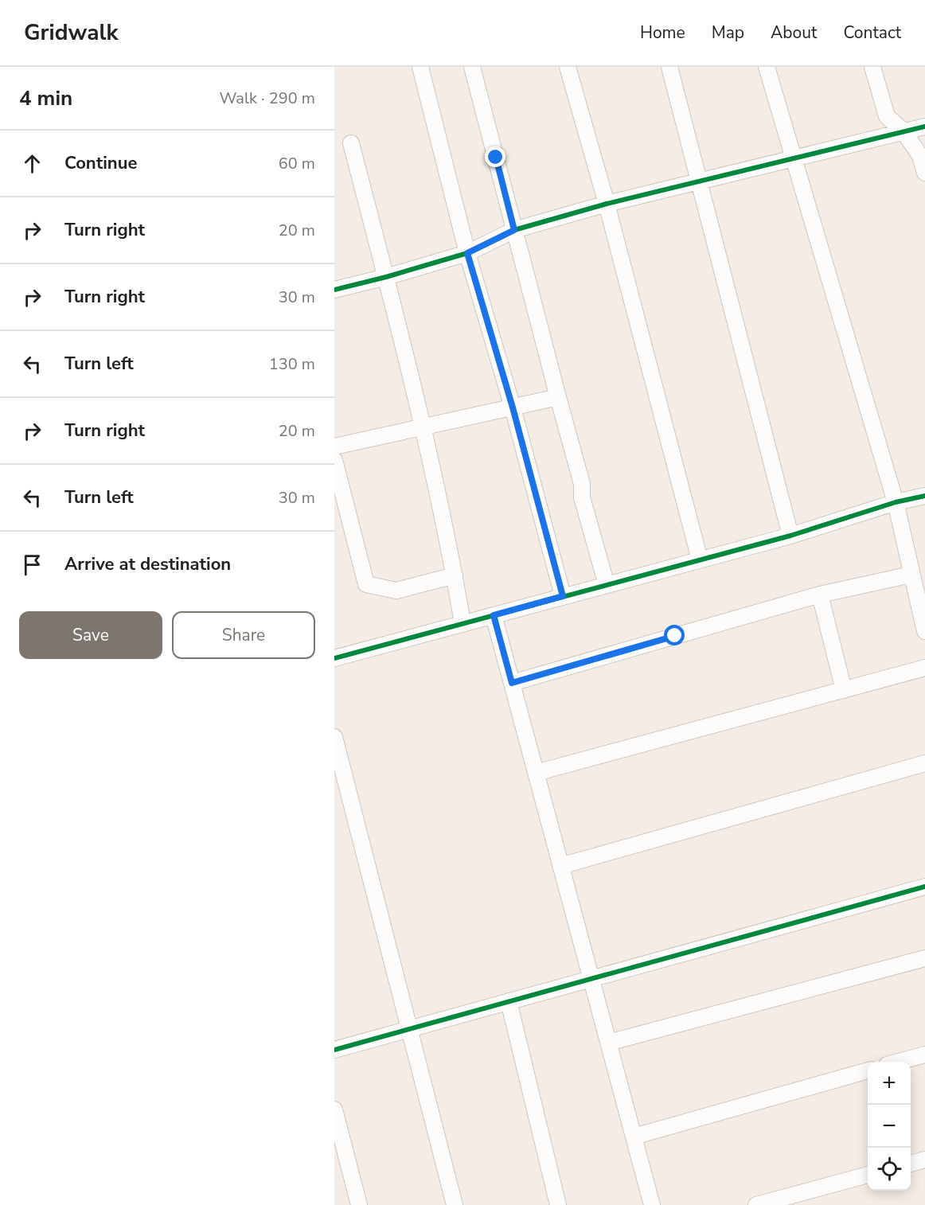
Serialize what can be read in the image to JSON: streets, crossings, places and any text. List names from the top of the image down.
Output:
{
  "page": {
    "header": "Gridwalk",
    "nav": [
      "Home",
      "Map",
      "About",
      "Contact"
    ],
    "heading": ["4 min", "Walk · 290 m"],
    "list": [
      ["Continue", "60 m"],
      ["Turn right", "20 m"],
      ["Turn right", "30 m"],
      ["Turn left", "130 m"],
      ["Turn right", "20 m"],
      ["Turn left", "30 m"],
      "Arrive at destination"
    ],
    "buttons": ["Save", "Share"],
    "map_buttons": ["+", "−"]
  }
}
